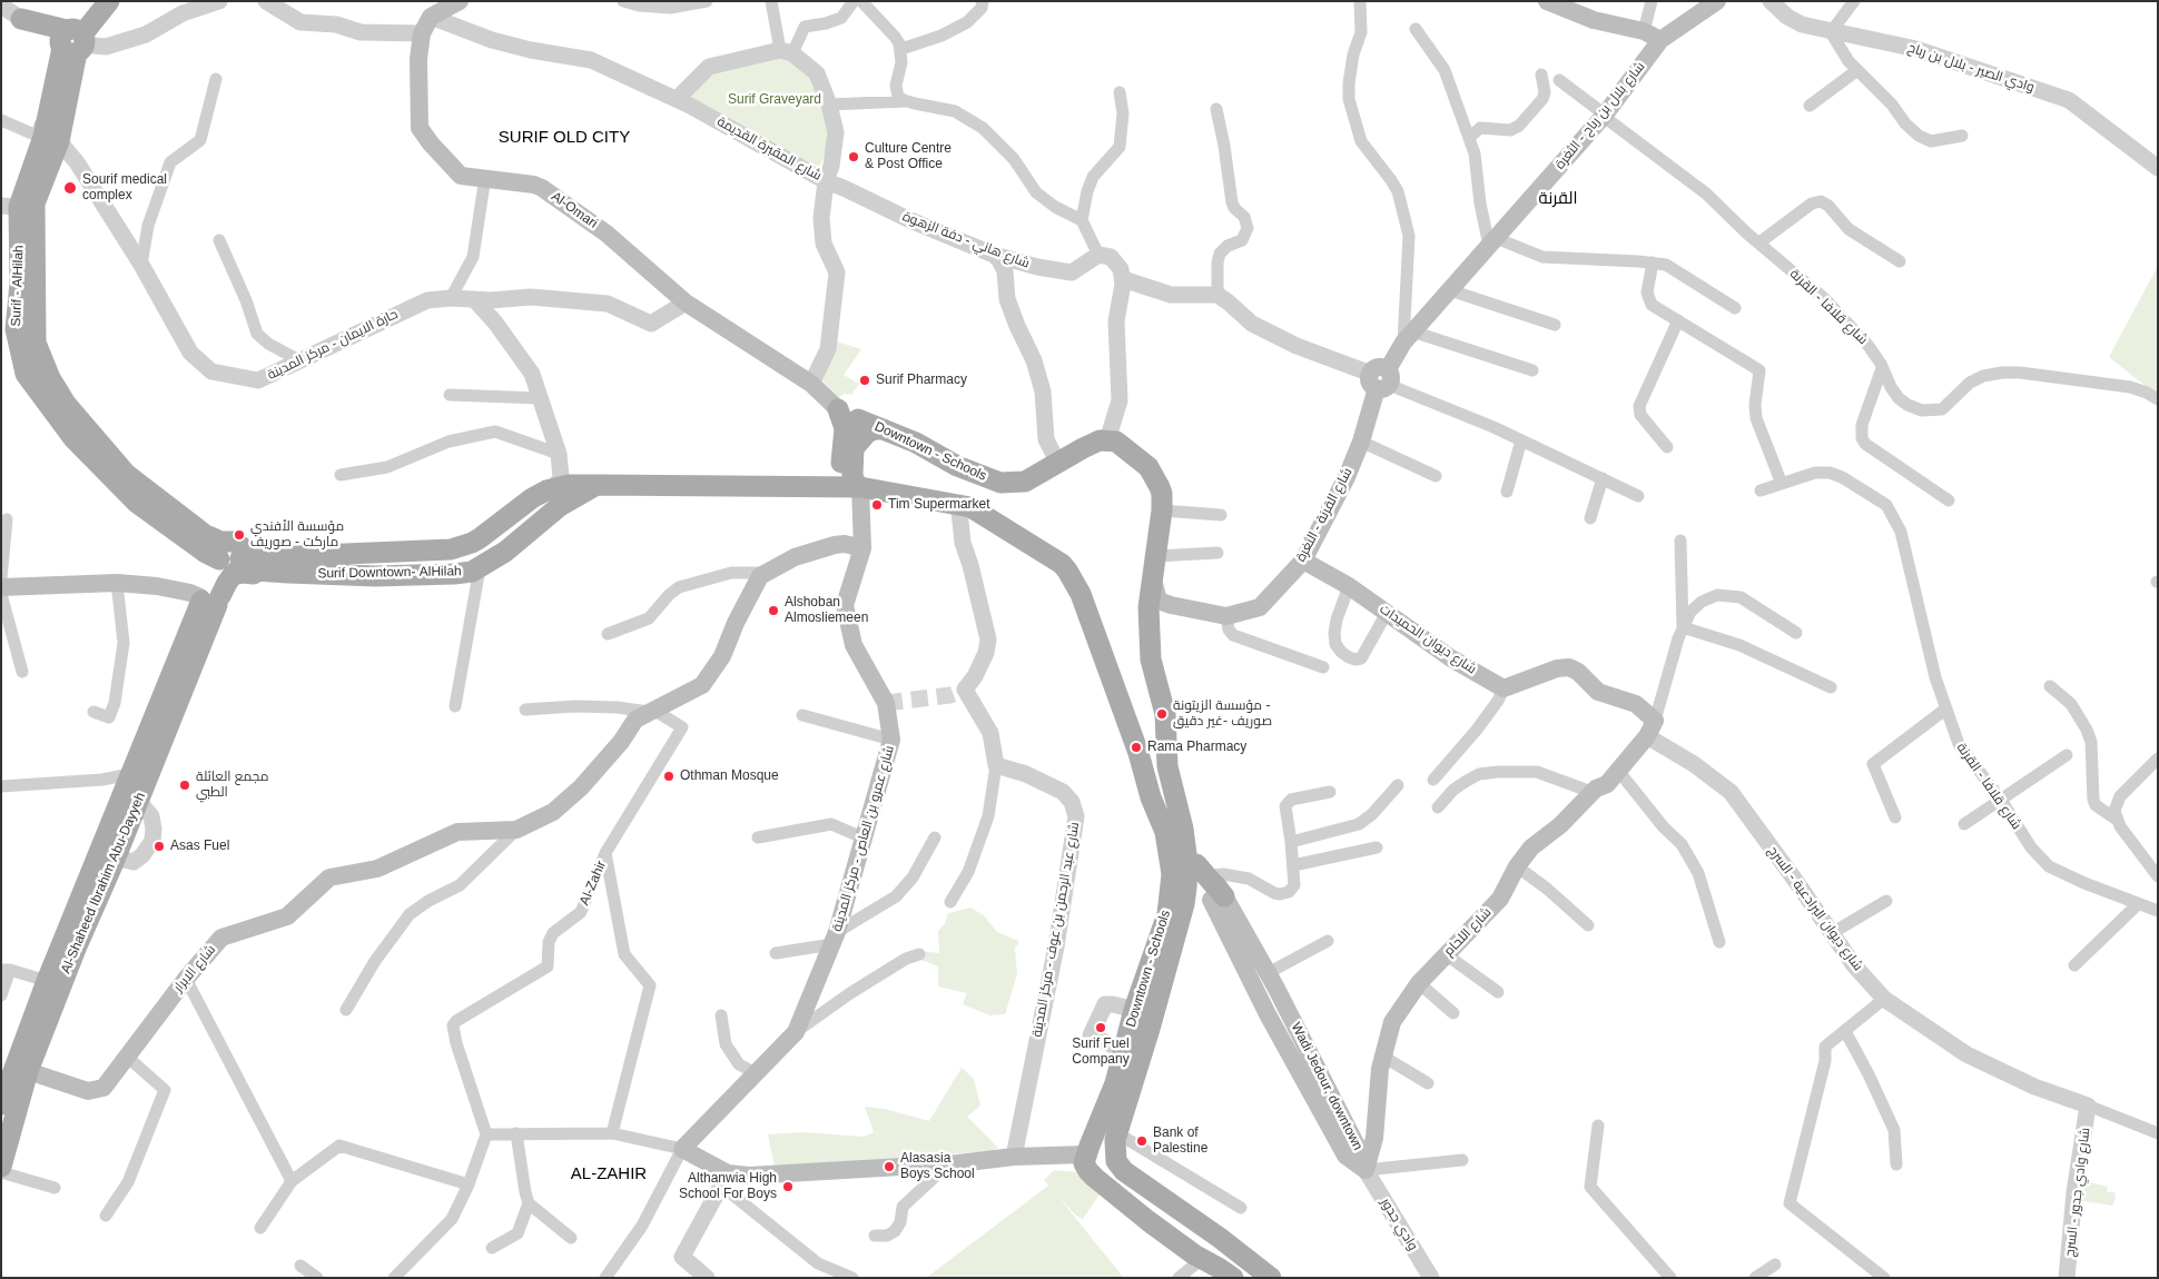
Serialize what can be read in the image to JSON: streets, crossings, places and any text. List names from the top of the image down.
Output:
{
  "streets": {
    "main road": [
      "شارع بلال بن رباح - الثغرة",
      "Al-Omari",
      "Surif - AlHilah",
      "Downtown - Schools",
      "شارع القرنة - الثغرة",
      "Surif Downtown- AlHilah",
      "شارع ديوان الحميدات",
      "شارع عمرو بن العاص - مركز المدينة",
      "Al-Shaheed Ibrahim Abu-Dayyeh",
      "شارع اللحام",
      "شارع الابرار",
      "Wadi Jedour, downtown"
    ],
    "street": [
      "وادي الصير - بلال بن رباح",
      "شارع المقبرة القديمة",
      "شارع هاني - دفة الزهوة",
      "شارع قلافا - القرنة",
      "حارة الايمان - مركز المدينة",
      "Al-Zahir",
      "شارع ديوان البرادعية - السرج",
      "شارع عبد الرحمن بن عوف - مركز المدينة",
      "شارع وادي جدور - السرج",
      "وادي جدور"
    ]
  },
  "crossings": [
    ["شارع بلال بن رباح - الثغرة", "شارع قلافا - القرنة"],
    ["شارع بلال بن رباح - الثغرة", "شارع القرنة - الثغرة"],
    ["شارع المقبرة القديمة", "Al-Omari"],
    ["شارع المقبرة القديمة", "شارع هاني - دفة الزهوة"],
    ["Al-Omari", "حارة الايمان - مركز المدينة"],
    ["Al-Omari", "Downtown - Schools"],
    ["Surif - AlHilah", "حارة الايمان - مركز المدينة"],
    ["Surif - AlHilah", "Surif Downtown- AlHilah"],
    ["Surif - AlHilah", "Al-Shaheed Ibrahim Abu-Dayyeh"],
    ["Downtown - Schools", "Surif Downtown- AlHilah"],
    ["شارع القرنة - الثغرة", "شارع ديوان الحميدات"],
    ["Surif Downtown- AlHilah", "شارع عمرو بن العاص - مركز المدينة"],
    ["Surif Downtown- AlHilah", "Al-Shaheed Ibrahim Abu-Dayyeh"],
    ["Al-Shaheed Ibrahim Abu-Dayyeh", "شارع الابرار"],
    ["شارع ديوان البرادعية - السرج", "شارع اللحام"],
    ["شارع ديوان البرادعية - السرج", "شارع وادي جدور - السرج"],
    ["شارع اللحام", "Wadi Jedour, downtown"],
    ["شارع اللحام", "وادي جدور"],
    ["Wadi Jedour, downtown", "وادي جدور"]
  ],
  "districts": ["SURIF OLD CITY", "القرنة", "AL-ZAHIR"],
  "parks": ["Surif Graveyard"],
  "places": [
    "Culture Centre & Post Office",
    "Sourif medical complex",
    "Surif Pharmacy",
    "Tim Supermarket",
    "مؤسسة الأفندي ماركت - صوريف",
    "Alshoban Almosliemeen",
    "مؤسسة الزيتونة - صوريف -غير دقيق",
    "Rama Pharmacy",
    "Othman Mosque",
    "مجمع العائلة الطبي",
    "Asas Fuel",
    "Surif Fuel Company",
    "Bank of Palestine",
    "Alasasia Boys School",
    "Althanwia High School For Boys"
  ]
}
